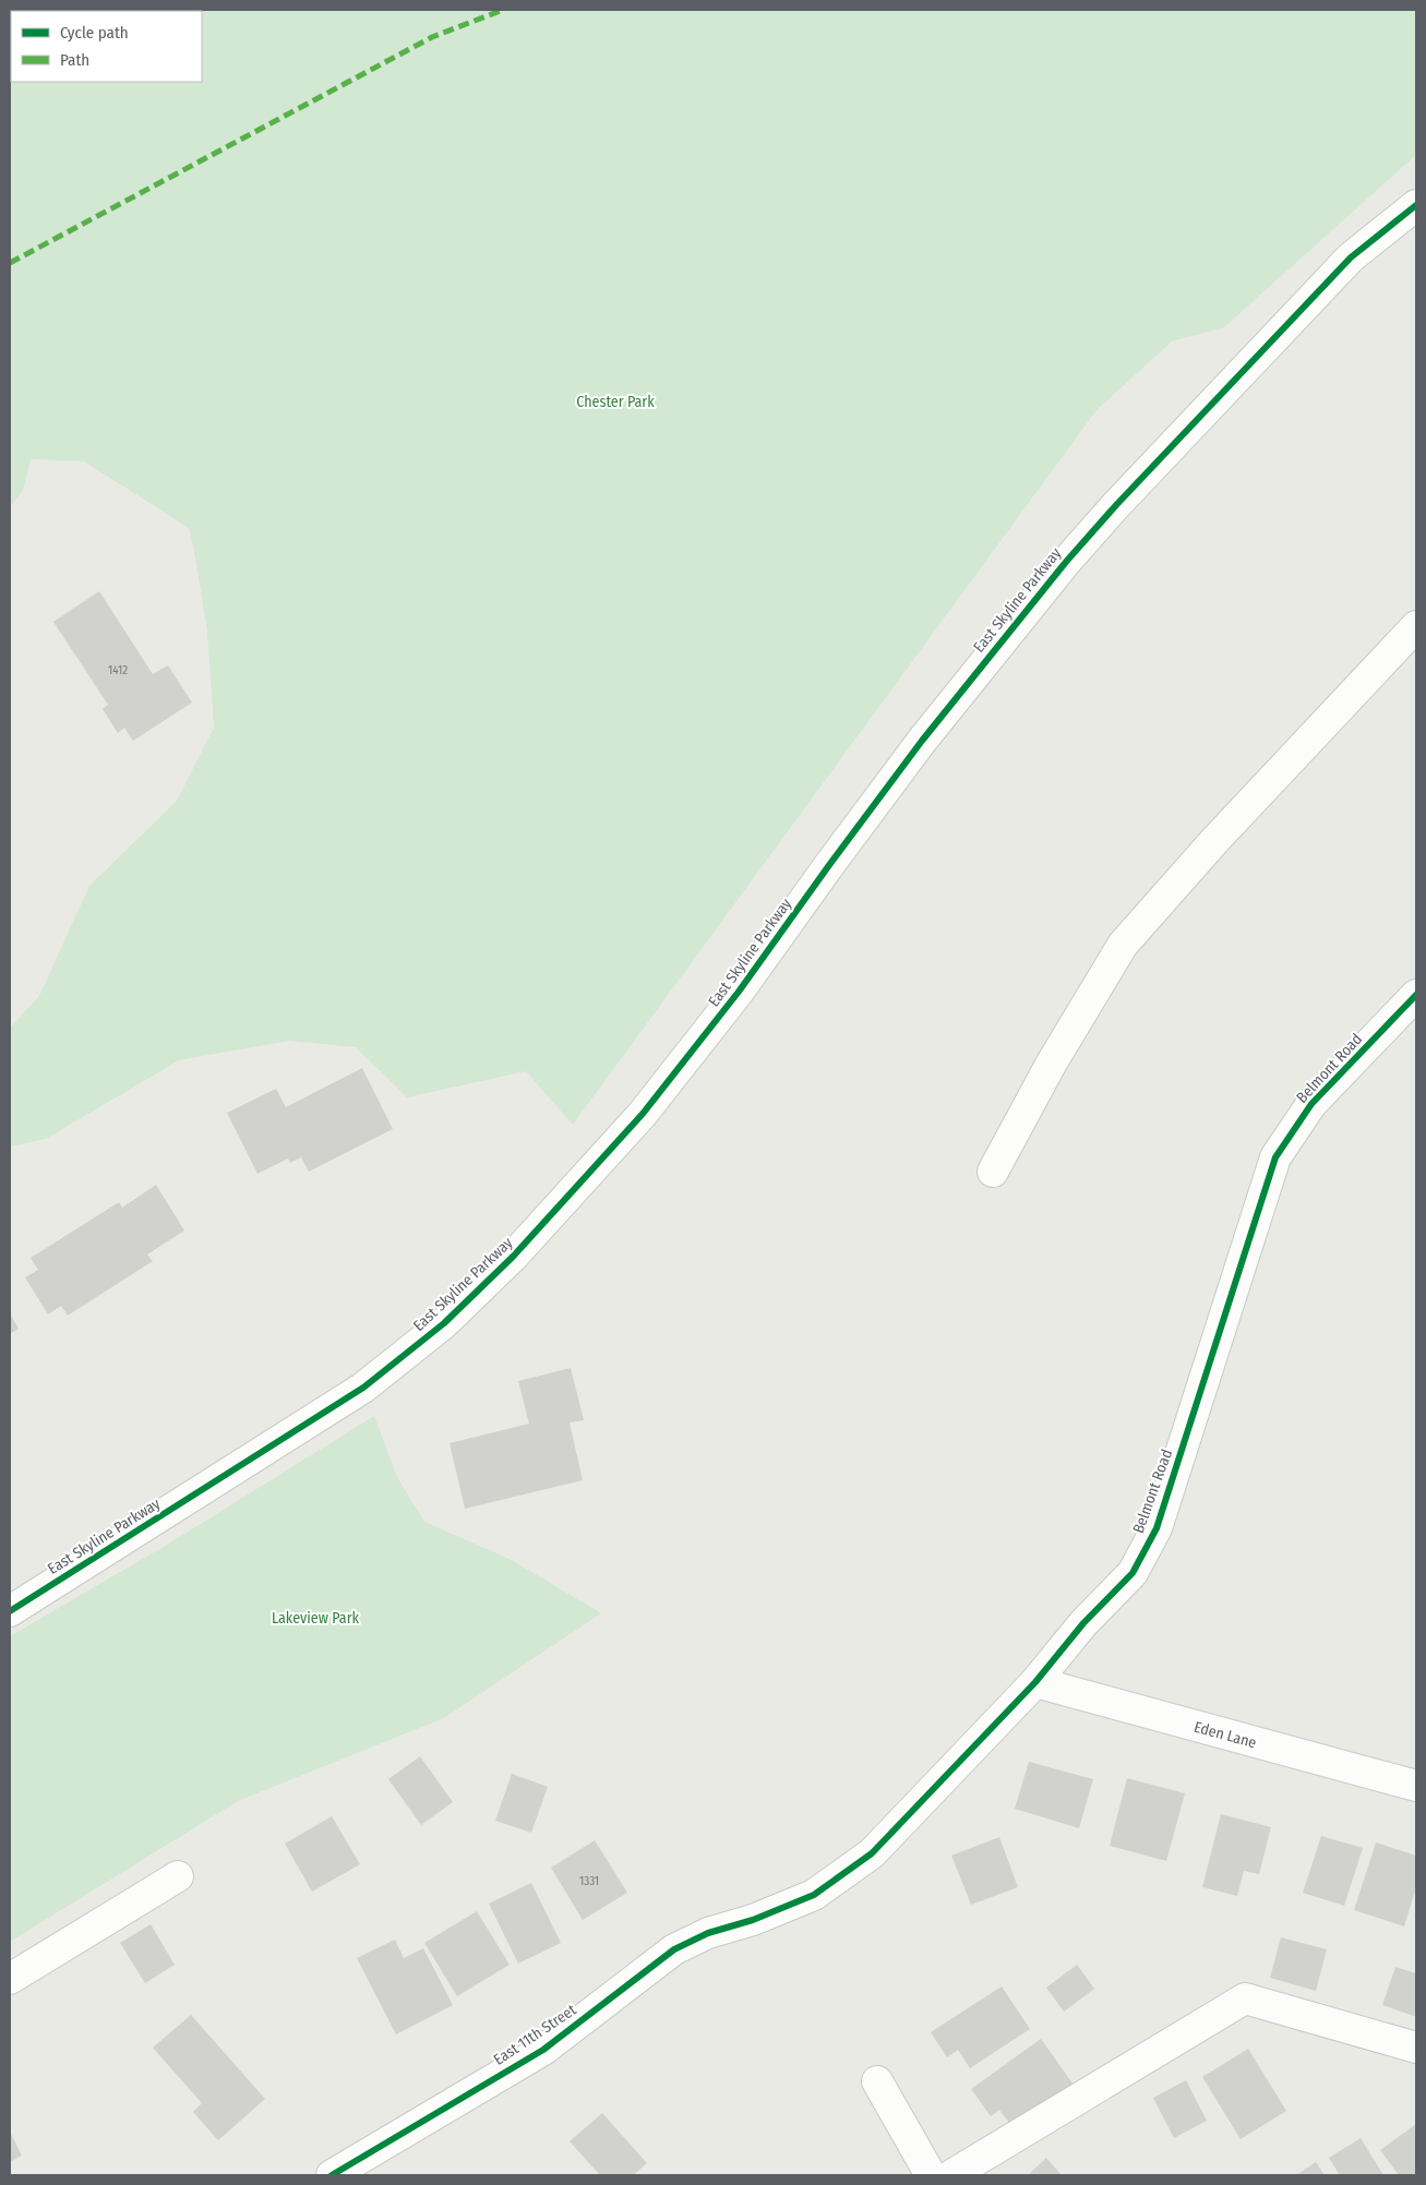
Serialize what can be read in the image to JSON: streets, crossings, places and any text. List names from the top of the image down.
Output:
{
  "streets": {
    "street": [
      "East Skyline Parkway",
      "Belmont Road",
      "Eden Lane",
      "East 11th Street"
    ]
  },
  "crossings": [
    ["Belmont Road", "Eden Lane"],
    ["Belmont Road", "East 11th Street"]
  ],
  "parks": ["Chester Park", "Lakeview Park"],
  "house_numbers": ["1412", "1331"],
  "legend": ["Cycle path", "Path"]
}
